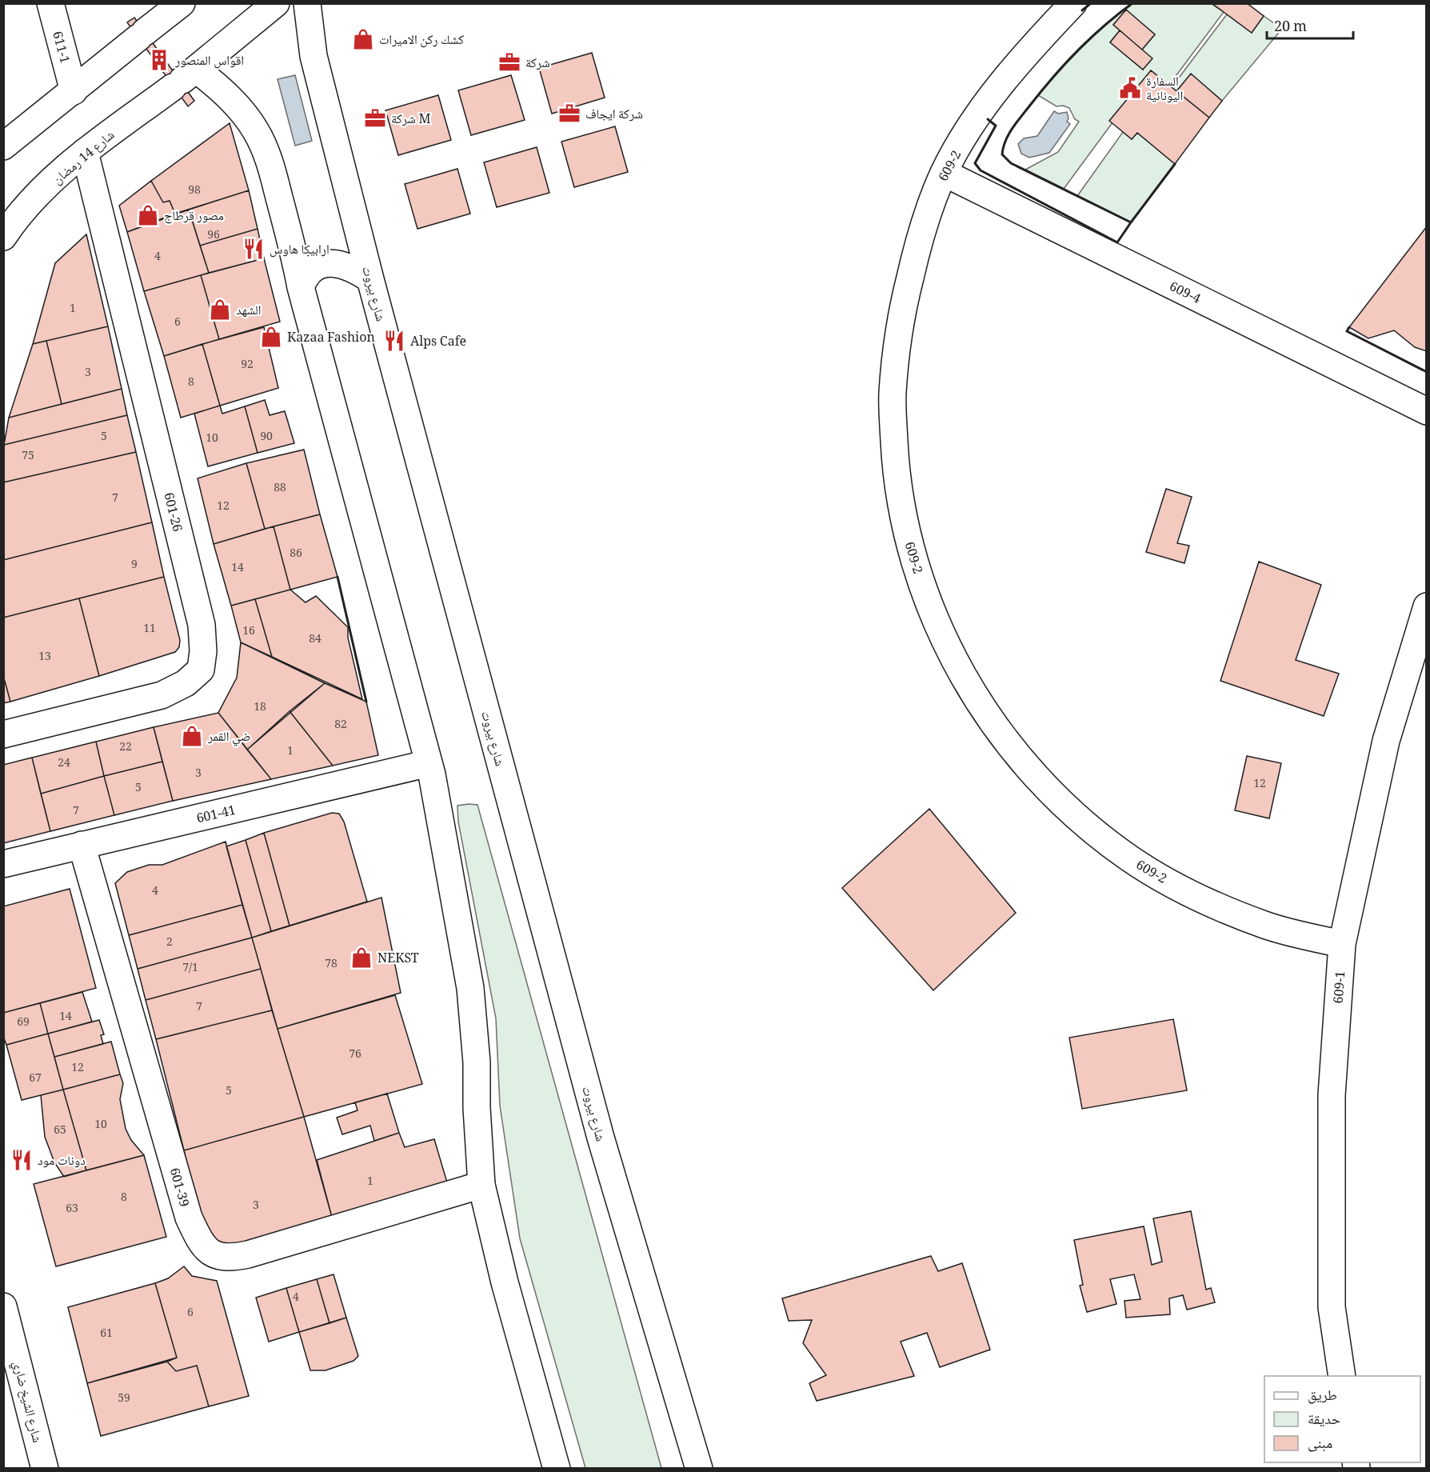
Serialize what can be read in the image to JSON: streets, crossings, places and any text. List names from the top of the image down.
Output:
{
  "streets": {
    "street": [
      "611-1",
      "شارع 14 رمضان",
      "609-2",
      "609-4",
      "شارع بيروت",
      "601-26",
      "601-41",
      "609-1",
      "601-39",
      "شارع الشيخ ضاري"
    ]
  },
  "crossings": [
    ["شارع 14 رمضان", "601-26"],
    ["609-2", "609-4"],
    ["609-2", "609-1"],
    ["601-41", "601-39"]
  ],
  "places": {
    "shop": [
      "كشك ركن الاميرات",
      "مصور قرطاج",
      "الشهد",
      "Kazaa Fashion",
      "ضي القمر",
      "NEKST"
    ],
    "building": ["اقواس المنصور"],
    "office": ["شركة", "شركة ايجاف", "شركة M"],
    "public building": ["السفارة اليونانية"],
    "restaurant": ["ارابيكا هاوس", "Alps Cafe", "دونات مود"]
  },
  "house_numbers": [
    "98",
    "96",
    "4",
    "1",
    "6",
    "92",
    "3",
    "8",
    "5",
    "90",
    "10",
    "75",
    "88",
    "7",
    "12",
    "86",
    "9",
    "14",
    "11",
    "16",
    "84",
    "13",
    "18",
    "82",
    "22",
    "1",
    "24",
    "3",
    "12",
    "5",
    "7",
    "4",
    "2",
    "78",
    "7/1",
    "7",
    "14",
    "69",
    "76",
    "12",
    "67",
    "5",
    "10",
    "65",
    "1",
    "8",
    "3",
    "63",
    "4",
    "6",
    "61",
    "59"
  ],
  "legend": ["طريق", "حديقة", "مبنى"],
  "scale_bar": "20 m"
}
